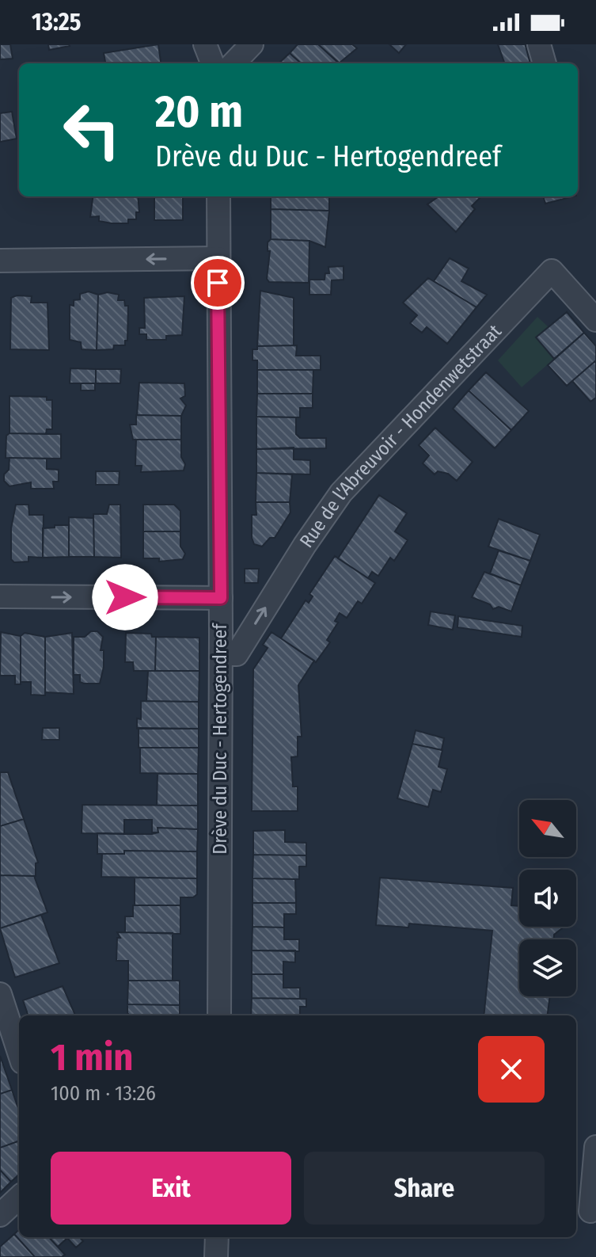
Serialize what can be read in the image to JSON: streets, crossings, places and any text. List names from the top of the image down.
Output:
{
  "streets": {
    "street": ["Rue de l'Abreuvoir - Hondenwetstraat", "Drève du Duc - Hertogendreef"]
  },
  "crossings": [
    ["Rue de l'Abreuvoir - Hondenwetstraat", "Drève du Duc - Hertogendreef"]
  ],
  "one_way": ["Rue de l'Abreuvoir - Hondenwetstraat"],
  "north": "top left",
  "page": {
    "status": "13:25",
    "turn": ["20 m", "Drève du Duc - Hertogendreef"],
    "heading": ["1 min", "100 m · 13:26"],
    "buttons": ["Exit", "Share"]
  }
}
